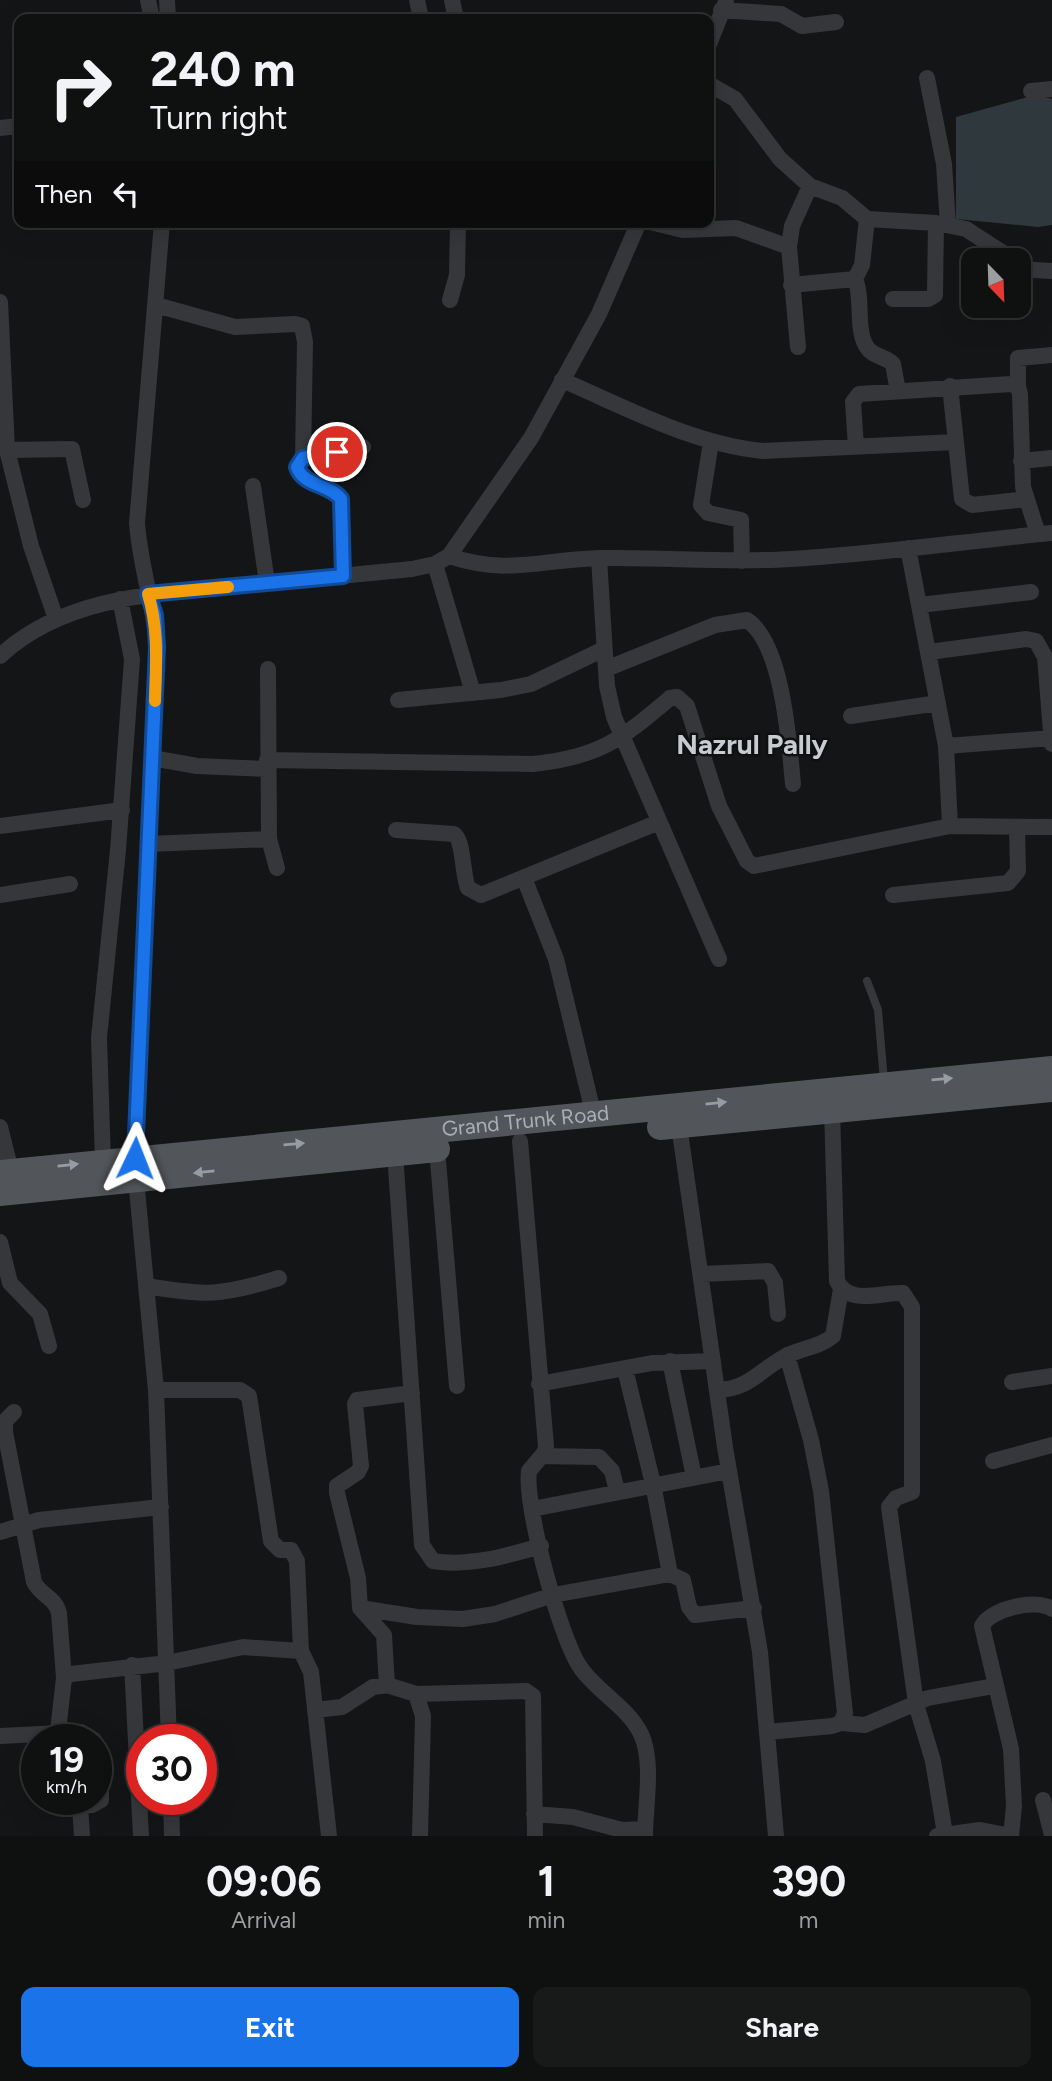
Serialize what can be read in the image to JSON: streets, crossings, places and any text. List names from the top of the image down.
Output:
{
  "streets": {
    "main road": ["Grand Trunk Road"]
  },
  "districts": ["Nazrul Pally"],
  "north": "bottom right",
  "page": {
    "turn": ["240 m", "Turn right"],
    "then": "Then",
    "speed": "19 km/h",
    "limit": "30",
    "eta": [
      "09:06",
      "Arrival",
      "1",
      "min",
      "390",
      "m"
    ],
    "buttons": ["Exit", "Share"]
  }
}
